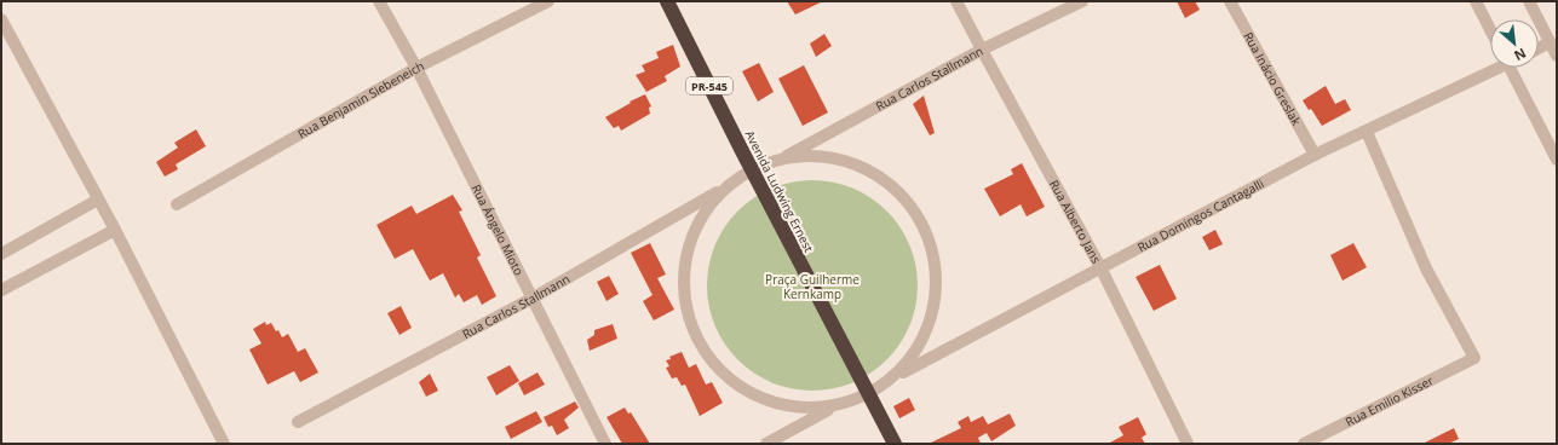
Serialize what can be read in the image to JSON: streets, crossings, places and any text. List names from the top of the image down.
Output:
{
  "streets": {
    "highway": ["PR-545", "Avenida Ludwing Ernest"],
    "street": [
      "Rua Carlos Stallmann",
      "Rua Inácio Greslak",
      "Rua Benjamin Siebeneich",
      "Rua Domingos Cantagalli",
      "Rua Alberto Jans",
      "Rua Ángelo Mioto",
      "Rua Emilio Kisser"
    ]
  },
  "crossings": [
    ["Rua Carlos Stallmann", "Rua Alberto Jans"],
    ["Rua Carlos Stallmann", "Rua Ángelo Mioto"],
    ["Rua Inácio Greslak", "Rua Domingos Cantagalli"],
    ["Rua Benjamin Siebeneich", "Rua Ángelo Mioto"],
    ["Rua Domingos Cantagalli", "Rua Alberto Jans"],
    ["Rua Domingos Cantagalli", "Rua Emilio Kisser"]
  ],
  "parks": ["Praça Guilherme Kernkamp"],
  "north": "bottom right"
}
